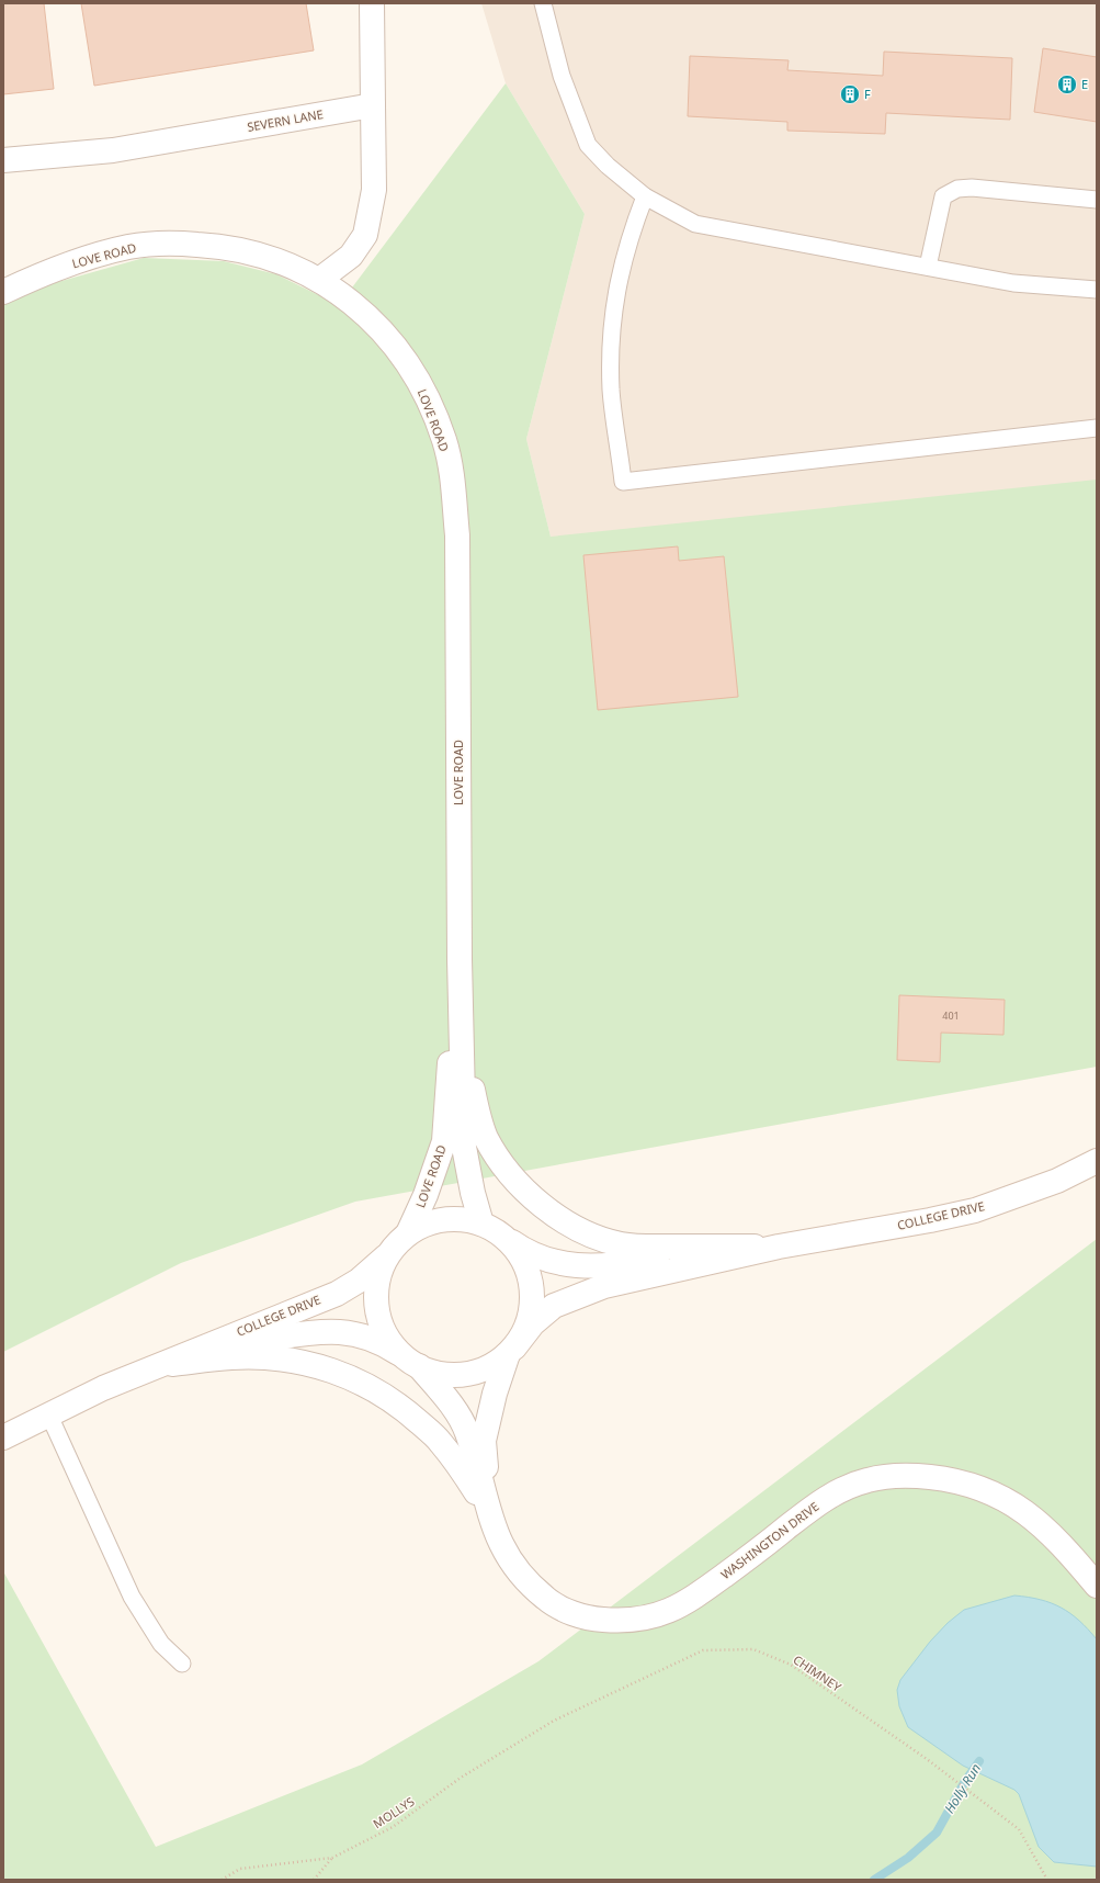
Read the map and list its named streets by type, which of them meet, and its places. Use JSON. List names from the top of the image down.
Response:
{
  "streets": {
    "street": [
      "SEVERN LANE",
      "LOVE ROAD",
      "COLLEGE DRIVE",
      "WASHINGTON DRIVE"
    ],
    "path": ["CHIMNEY", "MOLLYS"]
  },
  "crossings": [
    ["LOVE ROAD", "COLLEGE DRIVE"],
    ["LOVE ROAD", "WASHINGTON DRIVE"],
    ["COLLEGE DRIVE", "WASHINGTON DRIVE"],
    ["CHIMNEY", "MOLLYS"]
  ],
  "water": ["Holly Run"],
  "places": {
    "building": ["E", "F"]
  },
  "house_numbers": ["401"]
}
